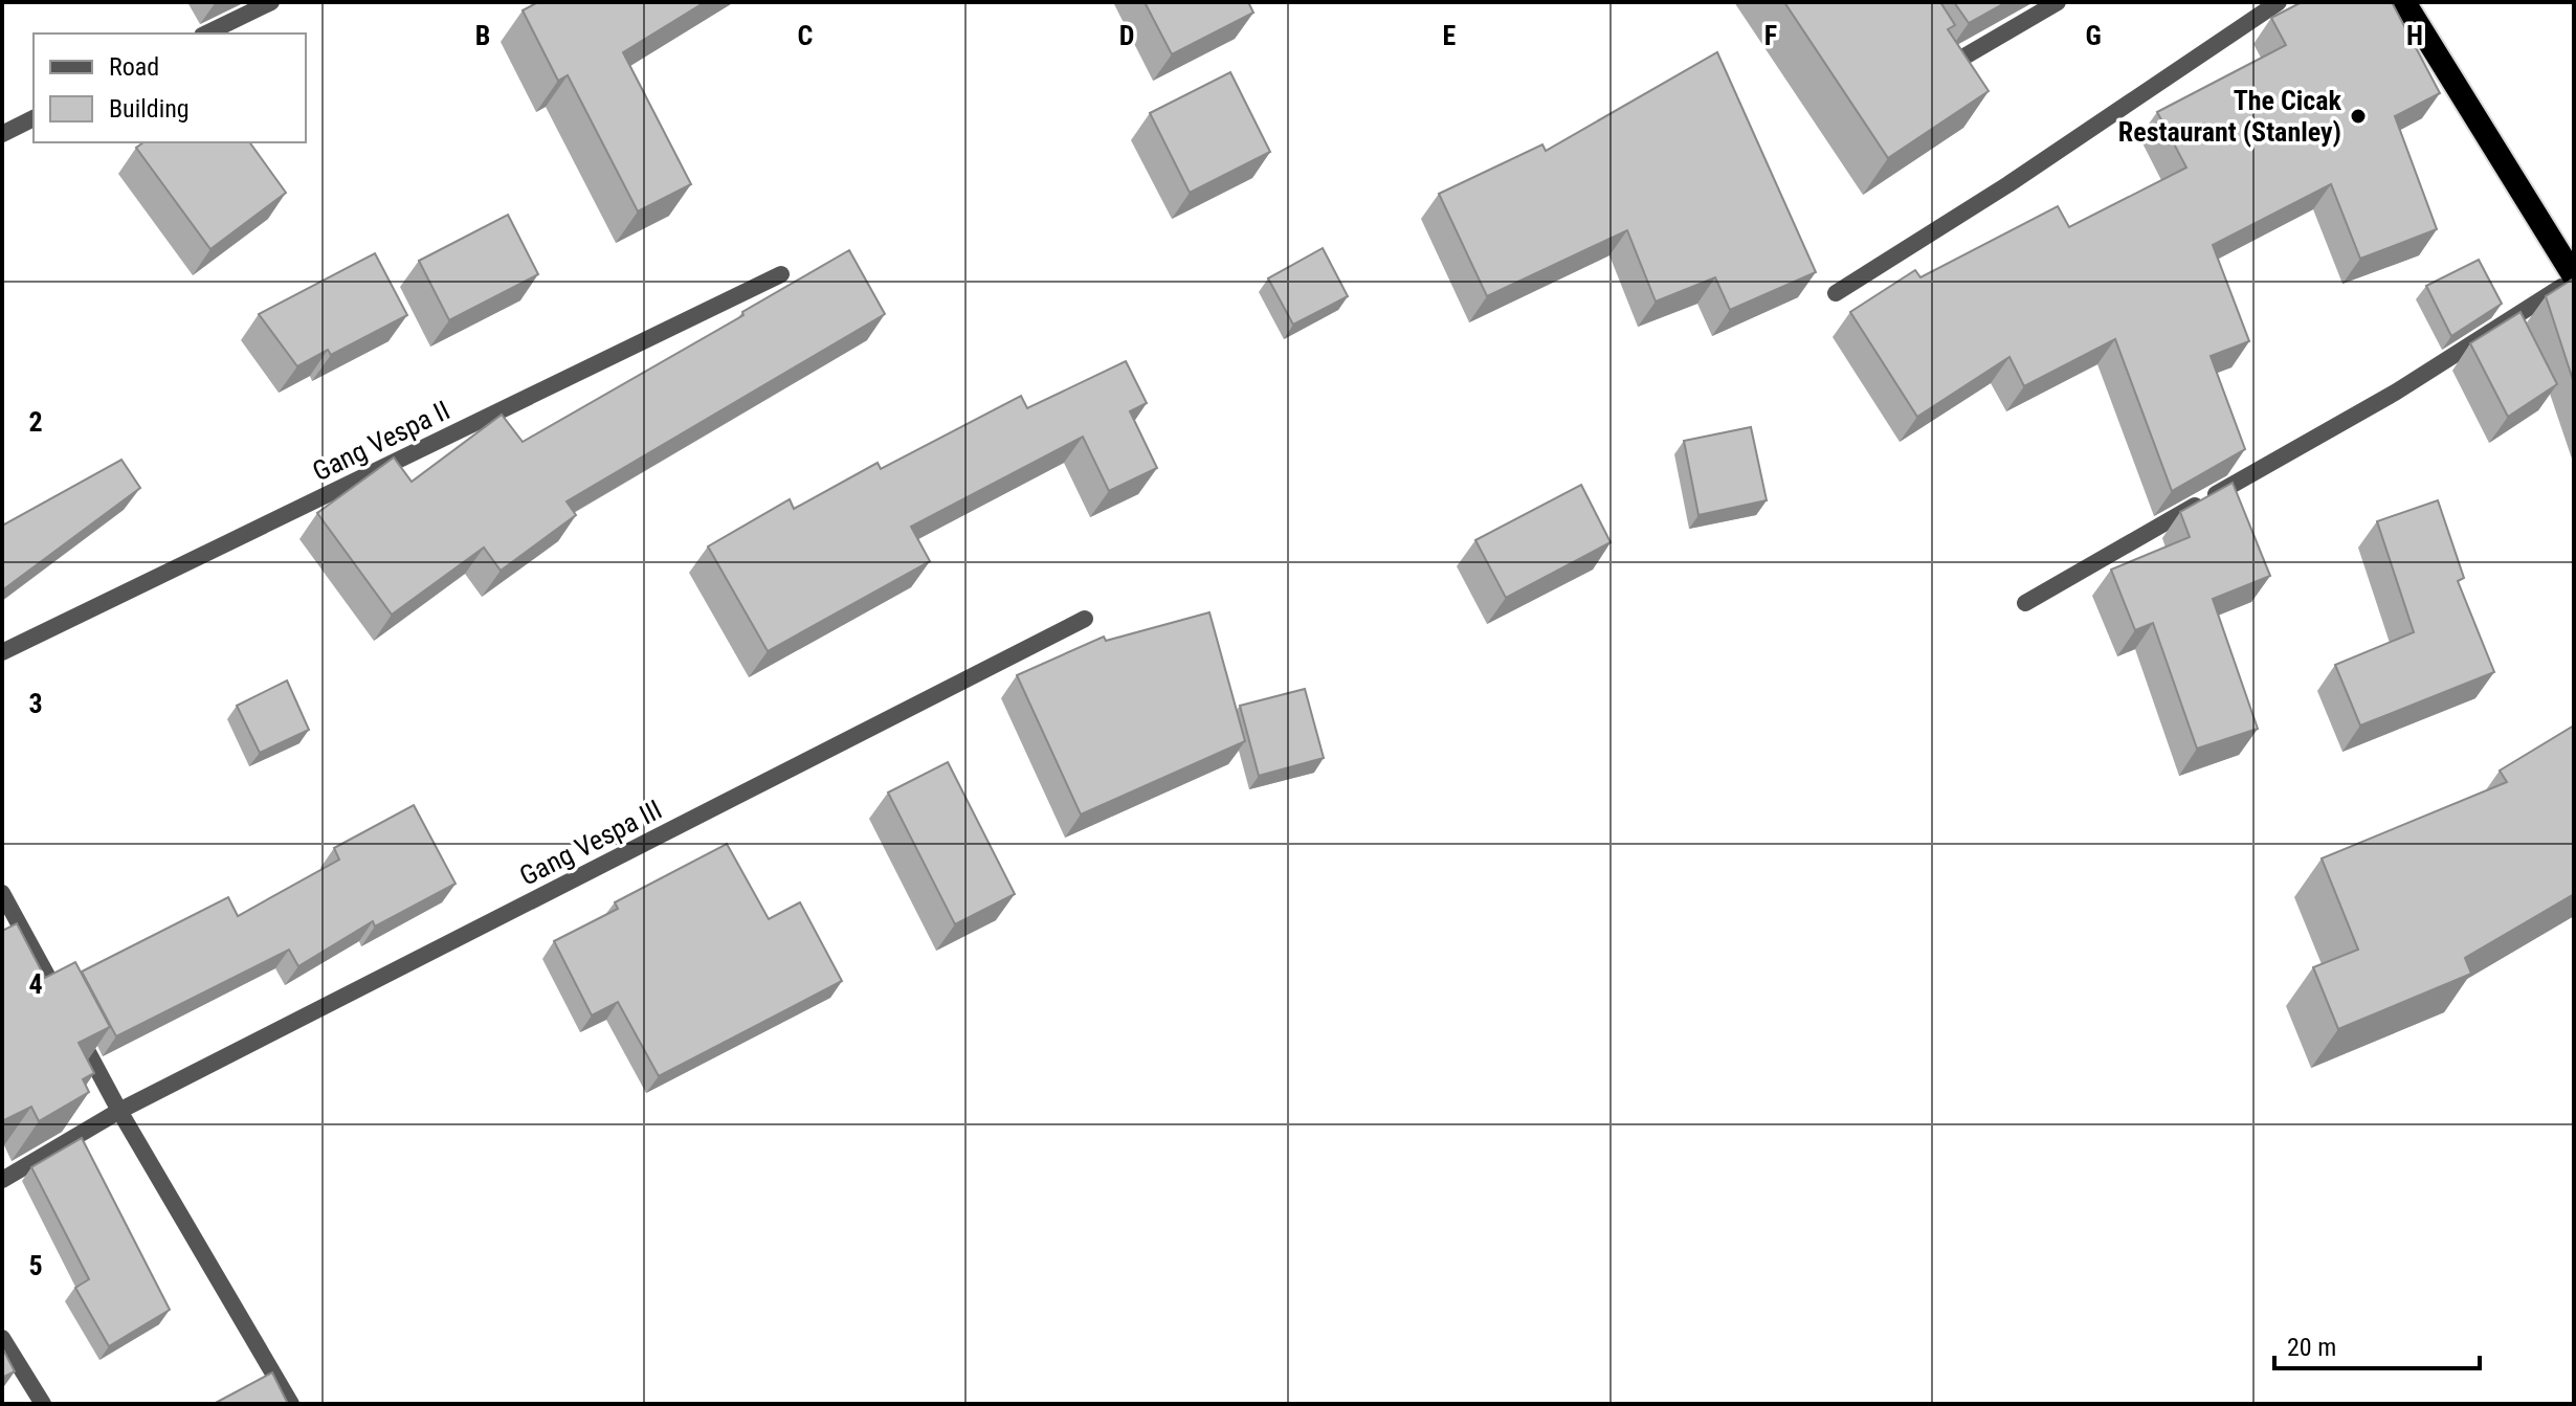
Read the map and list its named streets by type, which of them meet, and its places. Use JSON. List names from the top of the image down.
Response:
{
  "streets": {
    "street": ["Gang Vespa II", "Gang Vespa III"]
  },
  "places": ["The Cicak Restaurant (Stanley)"],
  "legend": ["Road", "Building"],
  "scale_bar": "20 m",
  "grid": {
    "columns": [
      "B",
      "C",
      "D",
      "E",
      "F",
      "G",
      "H"
    ],
    "rows": [
      "2",
      "3",
      "4",
      "5"
    ]
  }
}
